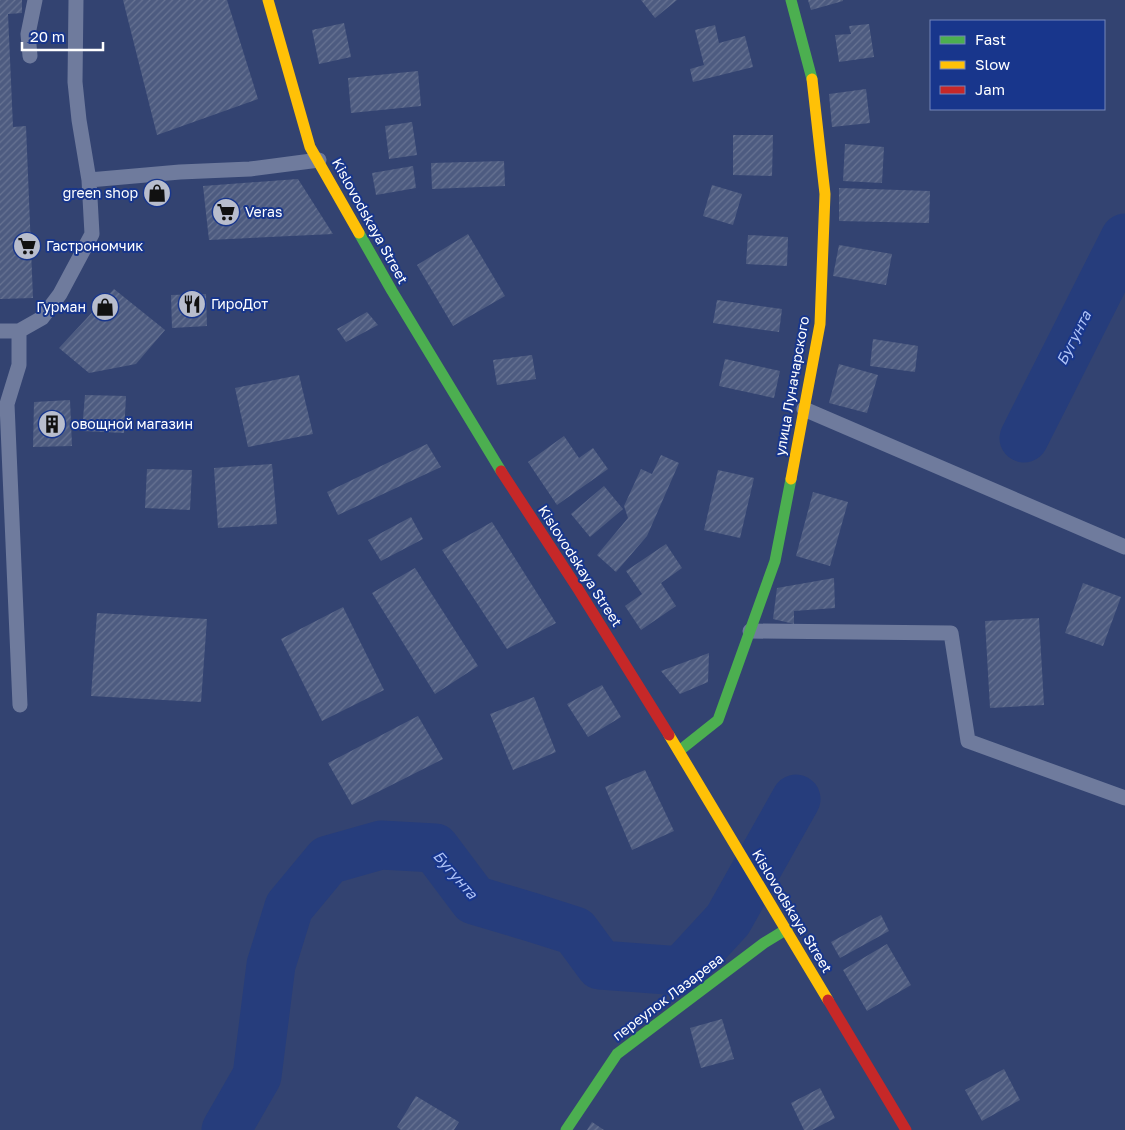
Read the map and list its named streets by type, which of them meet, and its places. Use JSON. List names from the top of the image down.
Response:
{
  "streets": {
    "street": ["Kislovodskaya Street", "улица Луначарского", "переулок Лазарева"]
  },
  "crossings": [
    ["Kislovodskaya Street", "улица Луначарского"],
    ["Kislovodskaya Street", "переулок Лазарева"]
  ],
  "water": ["Бугунта"],
  "places": {
    "shop": ["green shop", "Гурман"],
    "supermarket": ["Veras", "Гастрономчик"],
    "restaurant": ["ГироДот"],
    "building": ["овощной магазин"]
  },
  "legend": ["Fast", "Slow", "Jam"],
  "scale_bar": "20 m"
}
